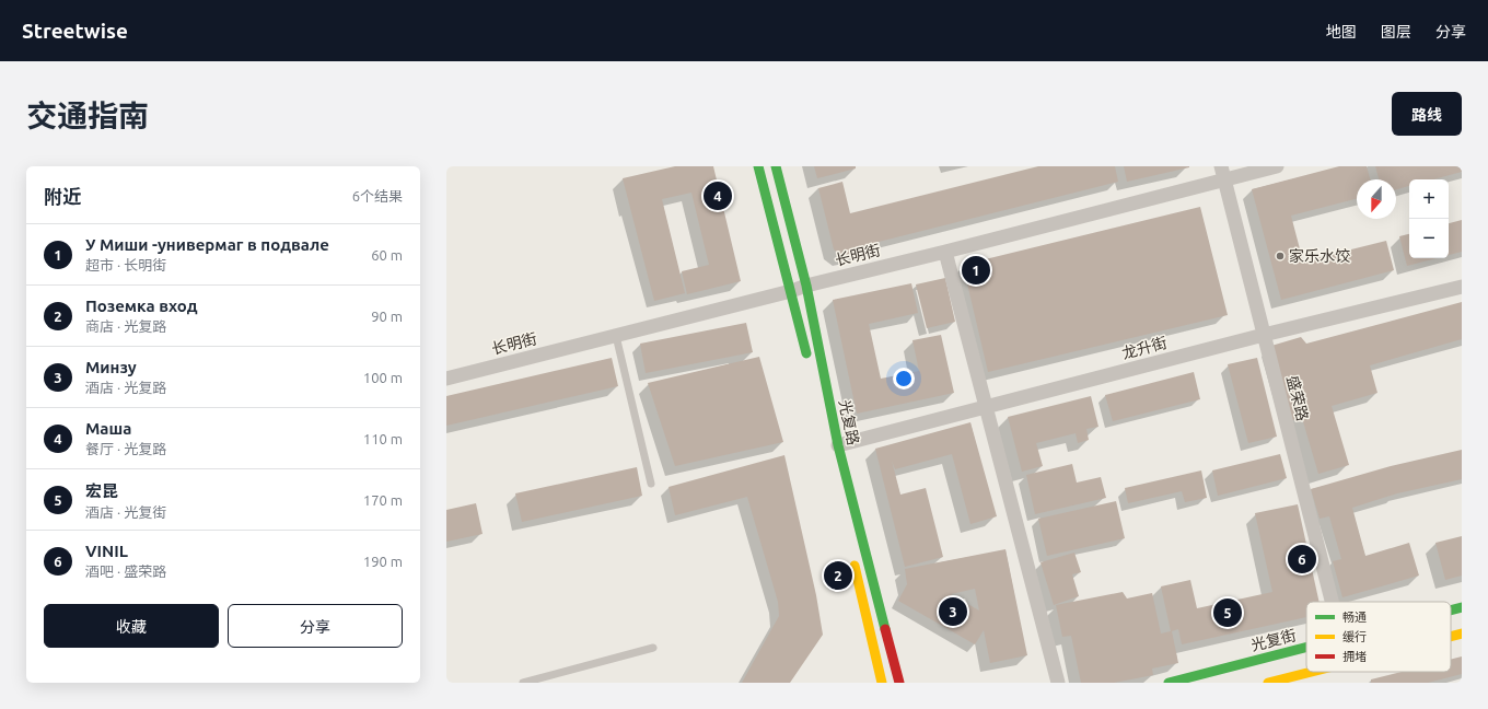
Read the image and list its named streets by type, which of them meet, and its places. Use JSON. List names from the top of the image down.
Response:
{
  "streets": {
    "street": [
      "长明街",
      "龙升街",
      "盛荣路",
      "光复路",
      "光复街"
    ]
  },
  "crossings": [
    ["长明街", "盛荣路"],
    ["长明街", "光复路"],
    ["龙升街", "盛荣路"],
    ["龙升街", "光复路"]
  ],
  "places": ["家乐水饺"],
  "legend": ["畅通", "缓行", "拥堵"],
  "north": "bottom",
  "page": {
    "header": "Streetwise",
    "nav": ["地图", "图层", "分享"],
    "title": "交通指南",
    "buttons": [
      "路线",
      ["收藏", "分享"]
    ],
    "heading": ["附近", "6个结果"],
    "map_buttons": ["+", "−"],
    "pins": [
      "4",
      "1",
      "6",
      "2",
      "3",
      "5"
    ],
    "list": [
      {
        "mark": "1",
        "name": "У Миши -универмаг в подвале",
        "note": "超市 · 长明街",
        "value": "60 m"
      },
      {
        "mark": "2",
        "name": "Поземка вход",
        "note": "商店 · 光复路",
        "value": "90 m"
      },
      {
        "mark": "3",
        "name": "Минзу",
        "note": "酒店 · 光复路",
        "value": "100 m"
      },
      {
        "mark": "4",
        "name": "Маша",
        "note": "餐厅 · 光复路",
        "value": "110 m"
      },
      {
        "mark": "5",
        "name": "宏昆",
        "note": "酒店 · 光复街",
        "value": "170 m"
      },
      {
        "mark": "6",
        "name": "VINIL",
        "note": "酒吧 · 盛荣路",
        "value": "190 m"
      }
    ]
  }
}
